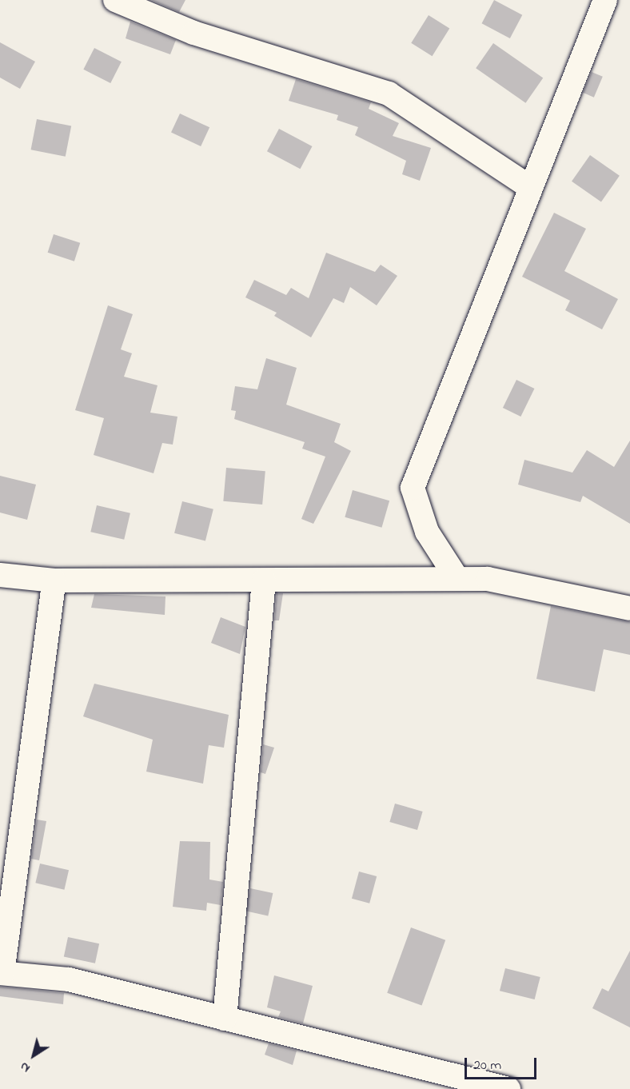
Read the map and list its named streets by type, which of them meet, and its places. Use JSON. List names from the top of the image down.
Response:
{
  "scale_bar": "20 m",
  "north": "bottom left"
}
